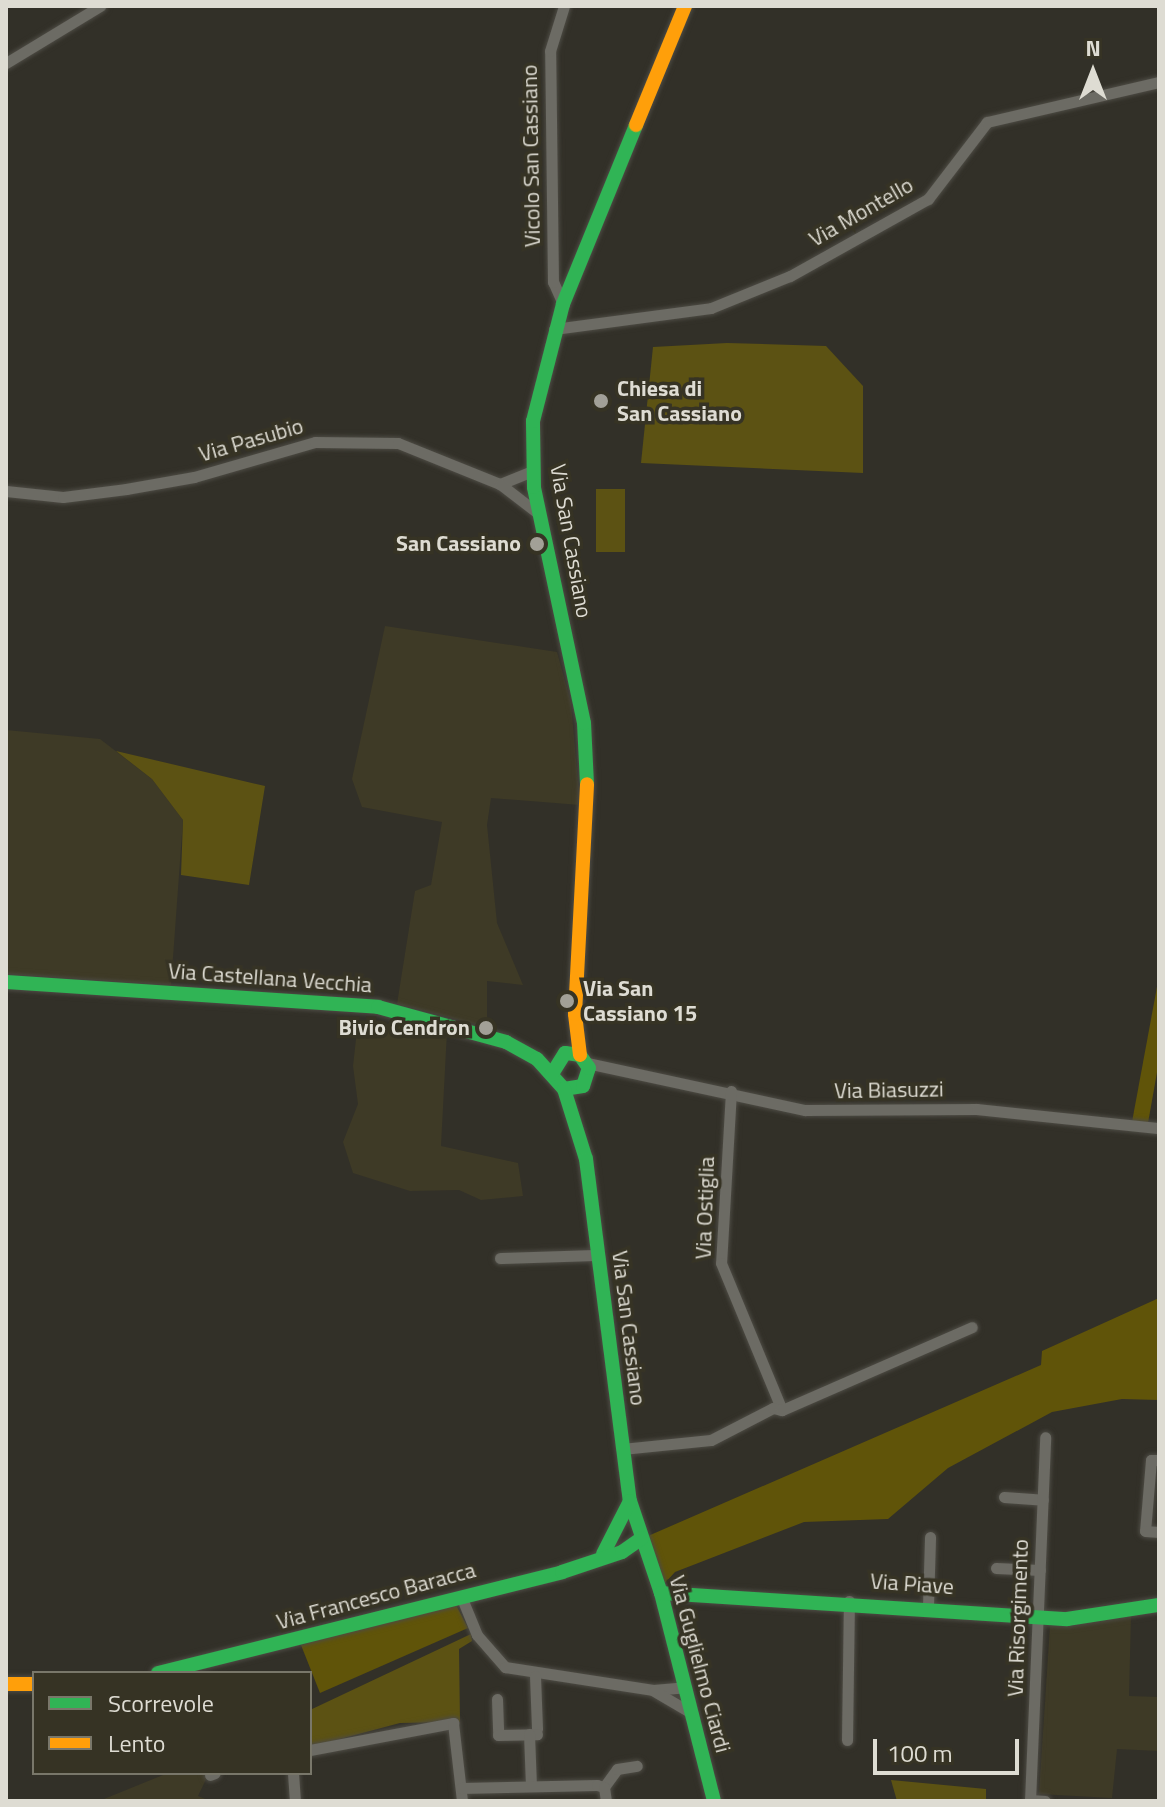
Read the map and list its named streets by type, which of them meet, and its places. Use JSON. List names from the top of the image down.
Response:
{
  "streets": {
    "main road": [
      "Via San Cassiano",
      "Via Castellana Vecchia",
      "Via Piave",
      "Via Francesco Baracca",
      "Via Guglielmo Ciardi"
    ],
    "street": [
      "Vicolo San Cassiano",
      "Via Montello",
      "Via Pasubio",
      "Via Biasuzzi",
      "Via Ostiglia",
      "Via Risorgimento"
    ]
  },
  "crossings": [
    ["Vicolo San Cassiano", "Via San Cassiano"],
    ["Via Montello", "Via San Cassiano"],
    ["Via Pasubio", "Via San Cassiano"],
    ["Via San Cassiano", "Via Castellana Vecchia"],
    ["Via San Cassiano", "Via Biasuzzi"],
    ["Via San Cassiano", "Via Francesco Baracca"],
    ["Via San Cassiano", "Via Guglielmo Ciardi"],
    ["Via Castellana Vecchia", "Via Biasuzzi"],
    ["Via Biasuzzi", "Via Ostiglia"],
    ["Via Piave", "Via Risorgimento"],
    ["Via Piave", "Via Guglielmo Ciardi"],
    ["Via Francesco Baracca", "Via Guglielmo Ciardi"]
  ],
  "places": [
    "Chiesa di San Cassiano",
    "San Cassiano",
    "Via San Cassiano 15",
    "Bivio Cendron"
  ],
  "legend": ["Scorrevole", "Lento"],
  "scale_bar": "100 m",
  "north": "top"
}
